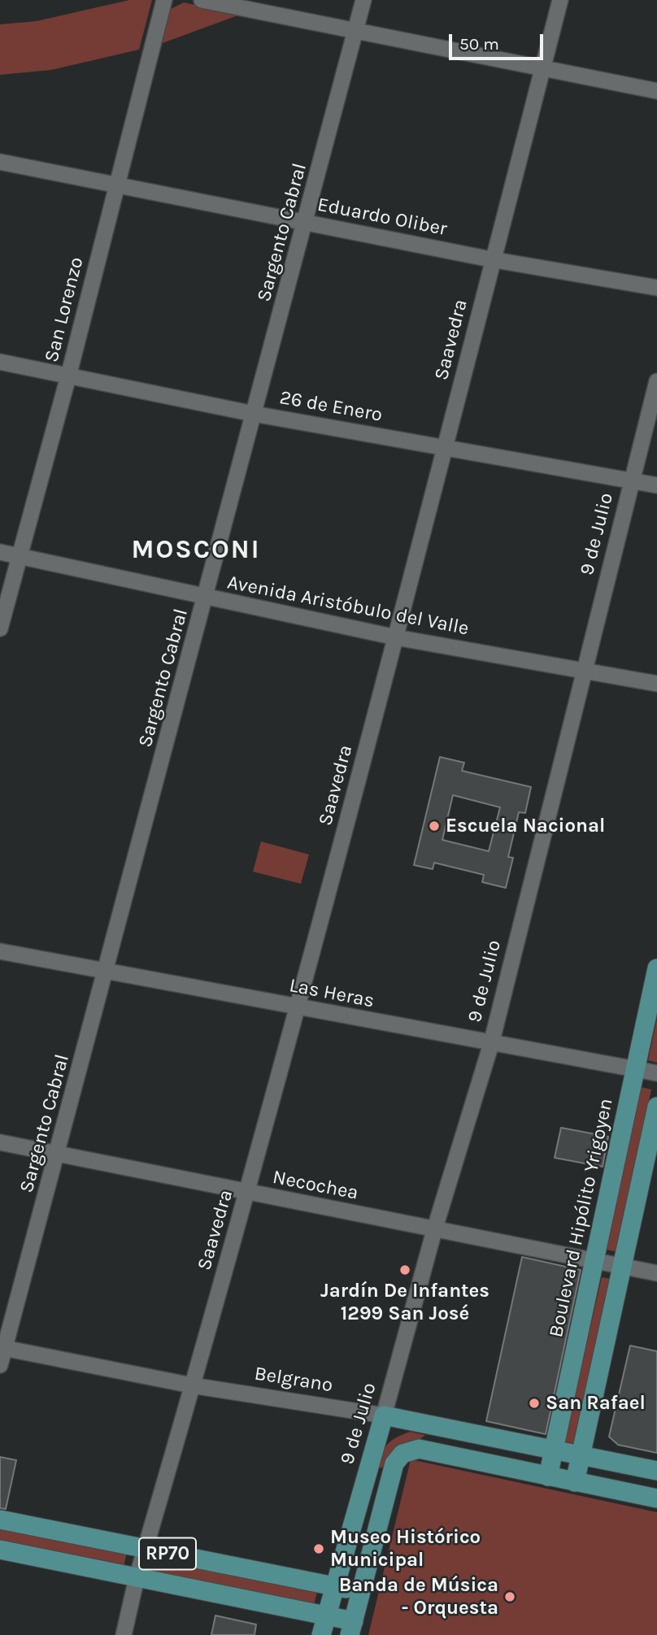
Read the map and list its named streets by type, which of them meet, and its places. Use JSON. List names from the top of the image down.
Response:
{
  "streets": {
    "main road": [
      "9 de Julio",
      "Boulevard Hipólito Yrigoyen",
      "Belgrano",
      "RP70"
    ],
    "street": [
      "Eduardo Oliber",
      "Sargento Cabral",
      "San Lorenzo",
      "Saavedra",
      "26 de Enero",
      "Avenida Aristóbulo del Valle",
      "Las Heras",
      "Necochea"
    ]
  },
  "crossings": [
    ["Eduardo Oliber", "Sargento Cabral"],
    ["Eduardo Oliber", "San Lorenzo"],
    ["Eduardo Oliber", "Saavedra"],
    ["Sargento Cabral", "26 de Enero"],
    ["Sargento Cabral", "Avenida Aristóbulo del Valle"],
    ["Sargento Cabral", "Las Heras"],
    ["Sargento Cabral", "Necochea"],
    ["Sargento Cabral", "Belgrano"],
    ["San Lorenzo", "26 de Enero"],
    ["San Lorenzo", "Avenida Aristóbulo del Valle"],
    ["Saavedra", "26 de Enero"],
    ["Saavedra", "Avenida Aristóbulo del Valle"],
    ["Saavedra", "Las Heras"],
    ["Saavedra", "Necochea"],
    ["Saavedra", "Belgrano"],
    ["Saavedra", "RP70"],
    ["26 de Enero", "9 de Julio"],
    ["9 de Julio", "Avenida Aristóbulo del Valle"],
    ["9 de Julio", "Las Heras"],
    ["9 de Julio", "Necochea"],
    ["9 de Julio", "Belgrano"],
    ["9 de Julio", "RP70"],
    ["Las Heras", "Boulevard Hipólito Yrigoyen"],
    ["Necochea", "Boulevard Hipólito Yrigoyen"],
    ["Boulevard Hipólito Yrigoyen", "Belgrano"]
  ],
  "districts": ["MOSCONI"],
  "places": [
    "Escuela Nacional",
    "Jardín De Infantes 1299 San José",
    "San Rafael",
    "Museo Histórico Municipal",
    "Banda de Música - Orquesta"
  ],
  "scale_bar": "50 m"
}
